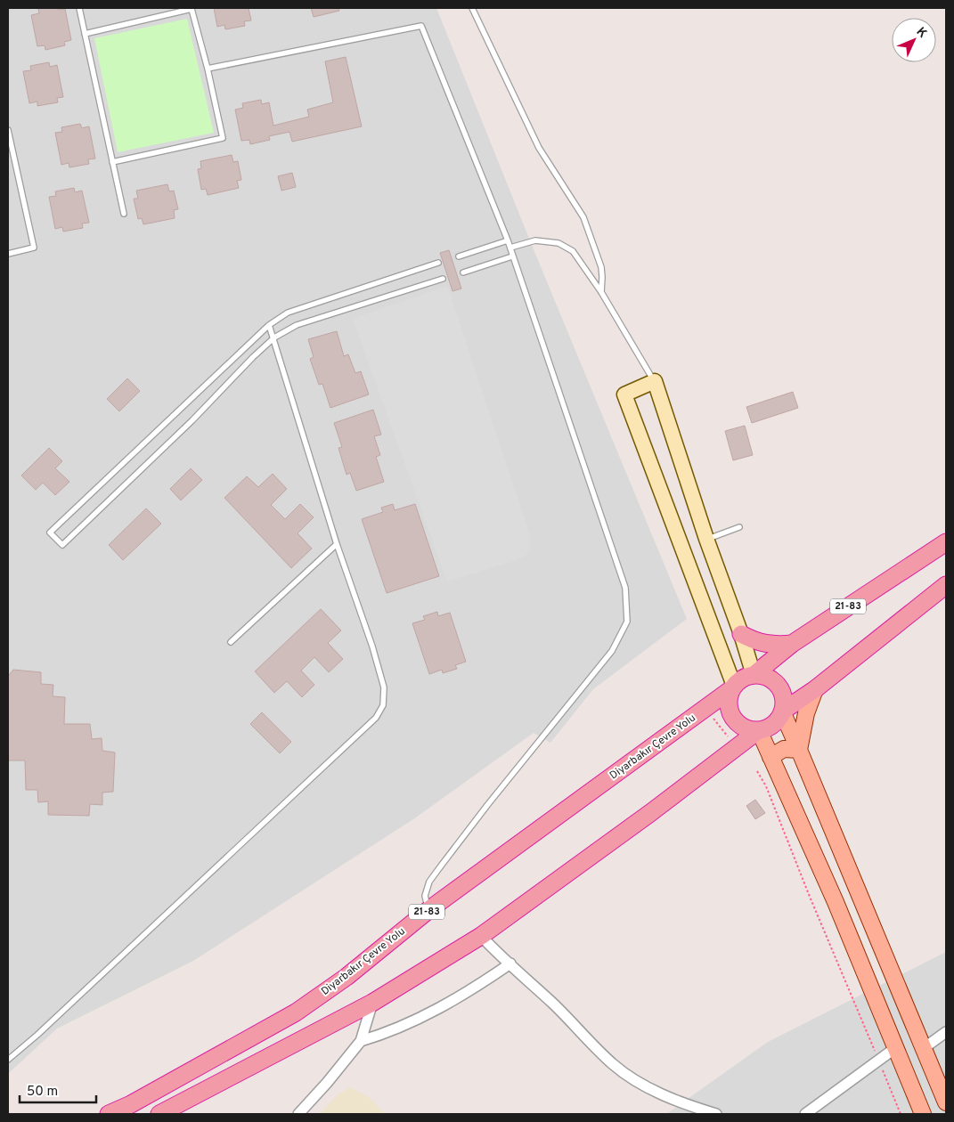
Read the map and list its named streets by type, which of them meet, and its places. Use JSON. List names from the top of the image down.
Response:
{
  "streets": {
    "highway": ["21-83", "Diyarbakır Çevre Yolu"]
  },
  "crossings": [
    ["21-83", "Diyarbakır Çevre Yolu"]
  ],
  "scale_bar": "50 m",
  "north": "top right"
}
